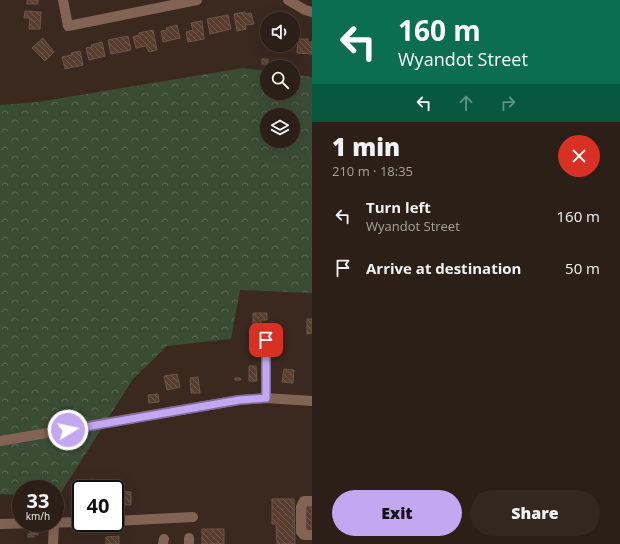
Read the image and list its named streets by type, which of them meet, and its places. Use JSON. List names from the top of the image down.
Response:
{
  "page": {
    "turn": ["160 m", "Wyandot Street"],
    "heading": ["1 min", "210 m · 18:35"],
    "list": [
      {
        "name": "Turn left",
        "note": "Wyandot Street",
        "value": "160 m"
      },
      {
        "name": "Arrive at destination",
        "value": "50 m"
      }
    ],
    "speed": "33 km/h",
    "limit": "40",
    "buttons": ["Exit", "Share"]
  }
}
